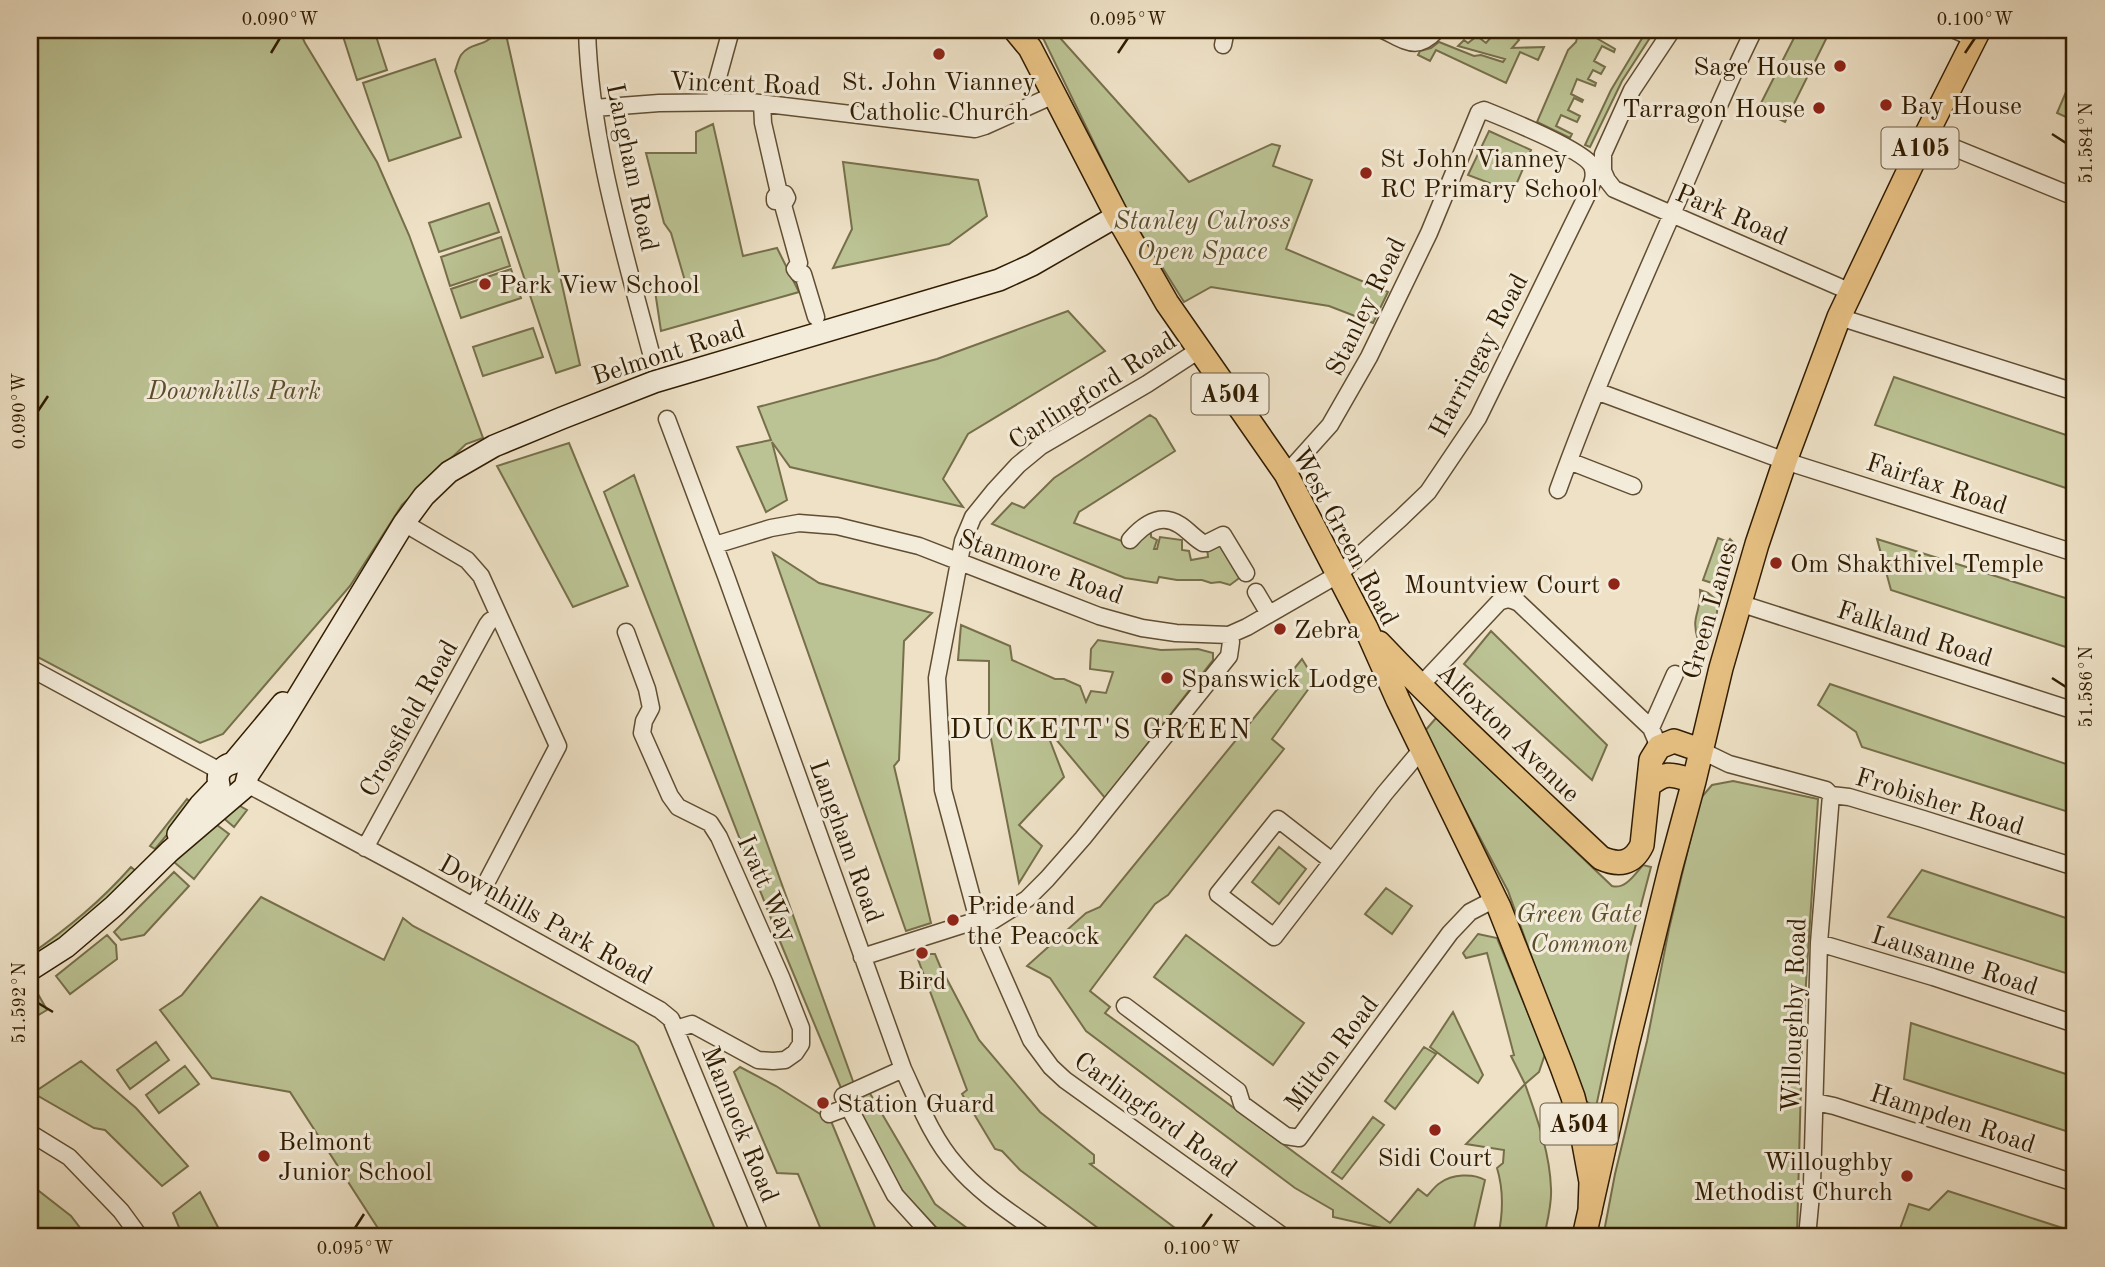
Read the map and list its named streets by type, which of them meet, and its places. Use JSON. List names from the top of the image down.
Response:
{
  "streets": {
    "main road": [
      "A105",
      "Belmont Road",
      "A504",
      "West Green Road",
      "Green Lanes",
      "Alfoxton Avenue"
    ],
    "street": [
      "Vincent Road",
      "Langham Road",
      "Park Road",
      "Stanley Road",
      "Harringay Road",
      "Carlingford Road",
      "Fairfax Road",
      "Stanmore Road",
      "Falkland Road",
      "Crossfield Road",
      "Frobisher Road",
      "Ivatt Way",
      "Downhills Park Road",
      "Lausanne Road",
      "Willoughby Road",
      "Milton Road",
      "Hampden Road",
      "Mannock Road"
    ]
  },
  "crossings": [
    ["Vincent Road", "Langham Road"],
    ["Vincent Road", "West Green Road"],
    ["Langham Road", "Stanmore Road"],
    ["Park Road", "Stanley Road"],
    ["Park Road", "Harringay Road"],
    ["Park Road", "Green Lanes"],
    ["Stanley Road", "West Green Road"],
    ["Belmont Road", "West Green Road"],
    ["Belmont Road", "Downhills Park Road"],
    ["Harringay Road", "West Green Road"],
    ["Harringay Road", "Stanmore Road"],
    ["Carlingford Road", "West Green Road"],
    ["Carlingford Road", "Stanmore Road"],
    ["A504", "Alfoxton Avenue"],
    ["Fairfax Road", "Green Lanes"],
    ["West Green Road", "Stanmore Road"],
    ["West Green Road", "Green Lanes"],
    ["West Green Road", "Alfoxton Avenue"],
    ["West Green Road", "Milton Road"],
    ["Green Lanes", "Falkland Road"],
    ["Green Lanes", "Frobisher Road"],
    ["Crossfield Road", "Downhills Park Road"],
    ["Frobisher Road", "Willoughby Road"],
    ["Ivatt Way", "Downhills Park Road"],
    ["Ivatt Way", "Mannock Road"],
    ["Downhills Park Road", "Mannock Road"],
    ["Lausanne Road", "Willoughby Road"],
    ["Willoughby Road", "Hampden Road"]
  ],
  "districts": ["DUCKETT'S GREEN"],
  "parks": ["Stanley Culross Open Space", "Downhills Park", "Green Gate Common"],
  "places": [
    "St. John Vianney Catholic Church",
    "Sage House",
    "Bay House",
    "Tarragon House",
    "St John Vianney RC Primary School",
    "Park View School",
    "Om Shakthivel Temple",
    "Mountview Court",
    "Zebra",
    "Spanswick Lodge",
    "Pride and the Peacock",
    "Bird",
    "Station Guard",
    "Sidi Court",
    "Belmont Junior School",
    "Willoughby Methodist Church"
  ],
  "coordinates": [
    "0.090°W",
    "0.095°W",
    "0.100°W",
    "51.584°N",
    "51.586°N",
    "51.592°N"
  ]
}
